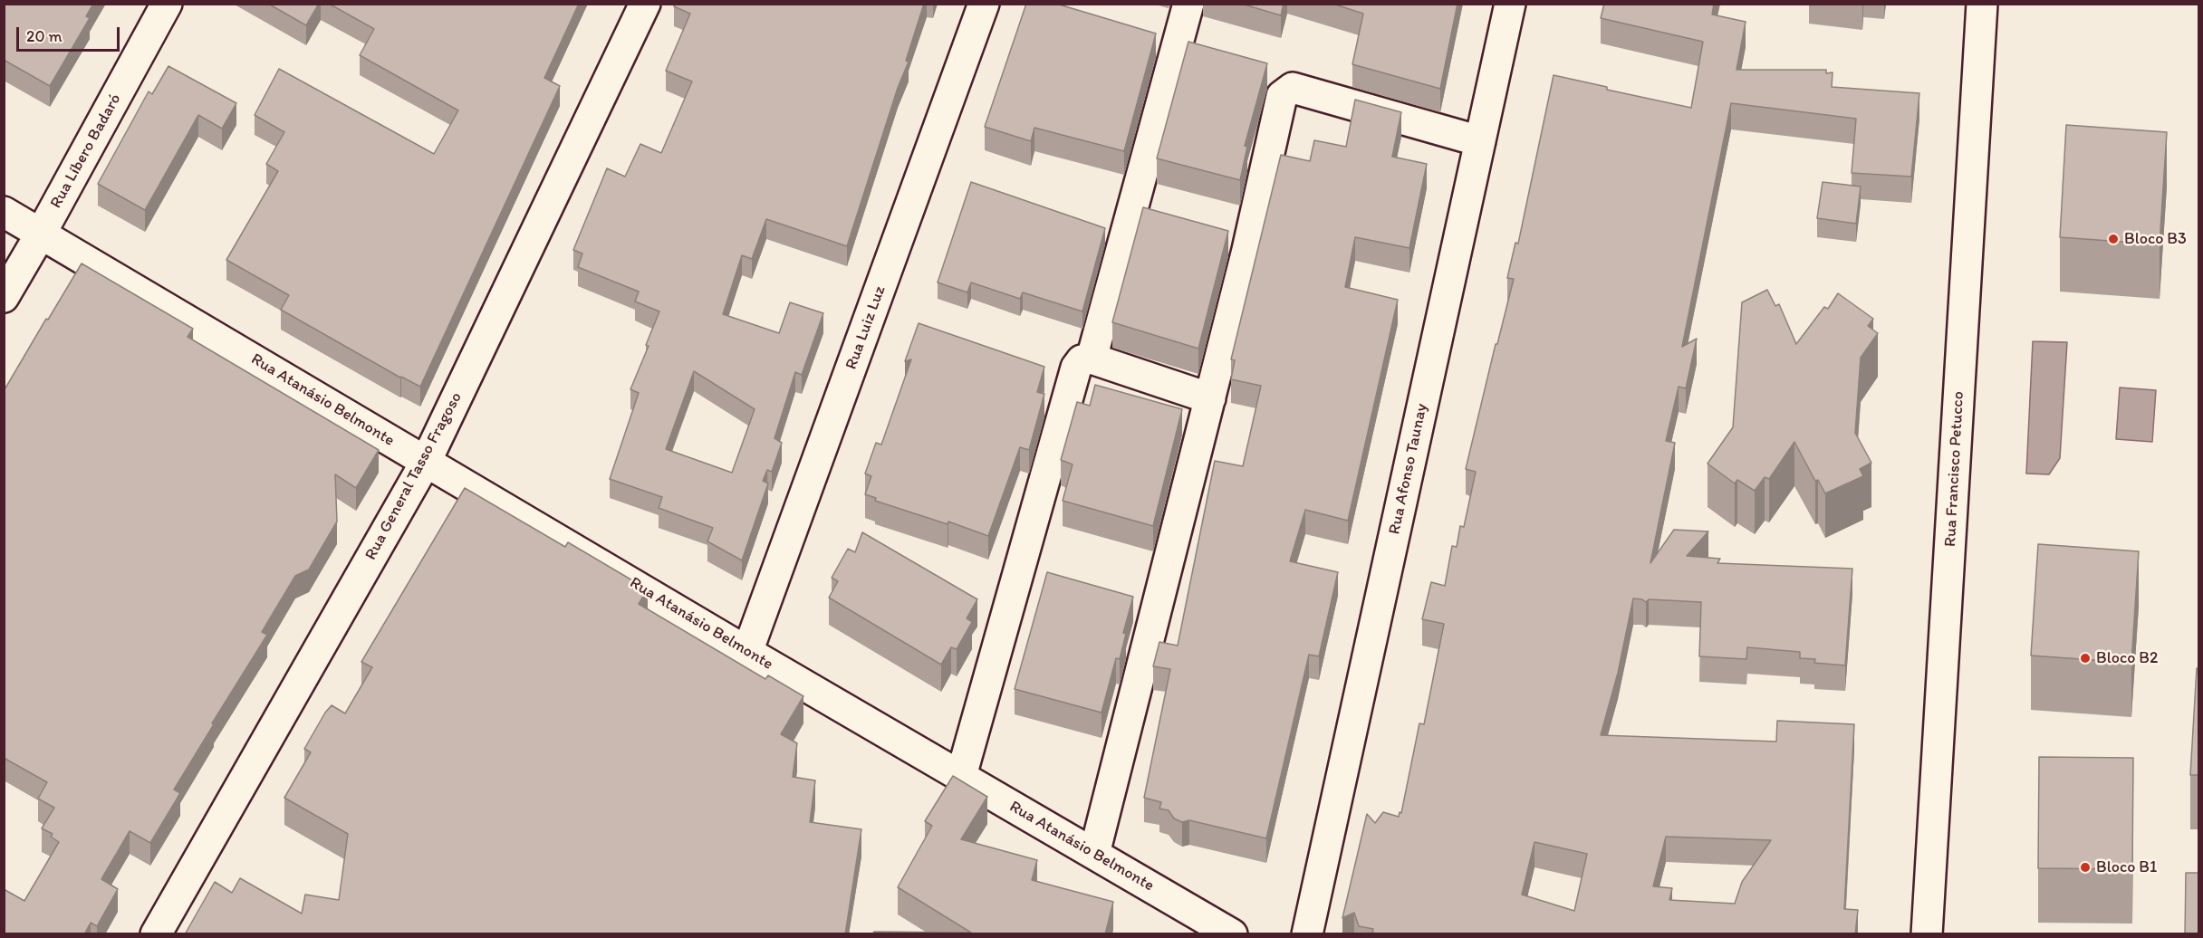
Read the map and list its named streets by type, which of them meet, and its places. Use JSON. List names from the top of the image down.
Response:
{
  "streets": {
    "street": [
      "Rua Líbero Badaró",
      "Rua Luiz Luz",
      "Rua Atanásio Belmonte",
      "Rua Afonso Taunay",
      "Rua Francisco Petucco",
      "Rua General Tasso Fragoso"
    ]
  },
  "crossings": [
    ["Rua Líbero Badaró", "Rua Atanásio Belmonte"],
    ["Rua Luiz Luz", "Rua Atanásio Belmonte"],
    ["Rua Atanásio Belmonte", "Rua General Tasso Fragoso"]
  ],
  "places": ["Bloco B3", "Bloco B2", "Bloco B1"],
  "scale_bar": "20 m"
}
